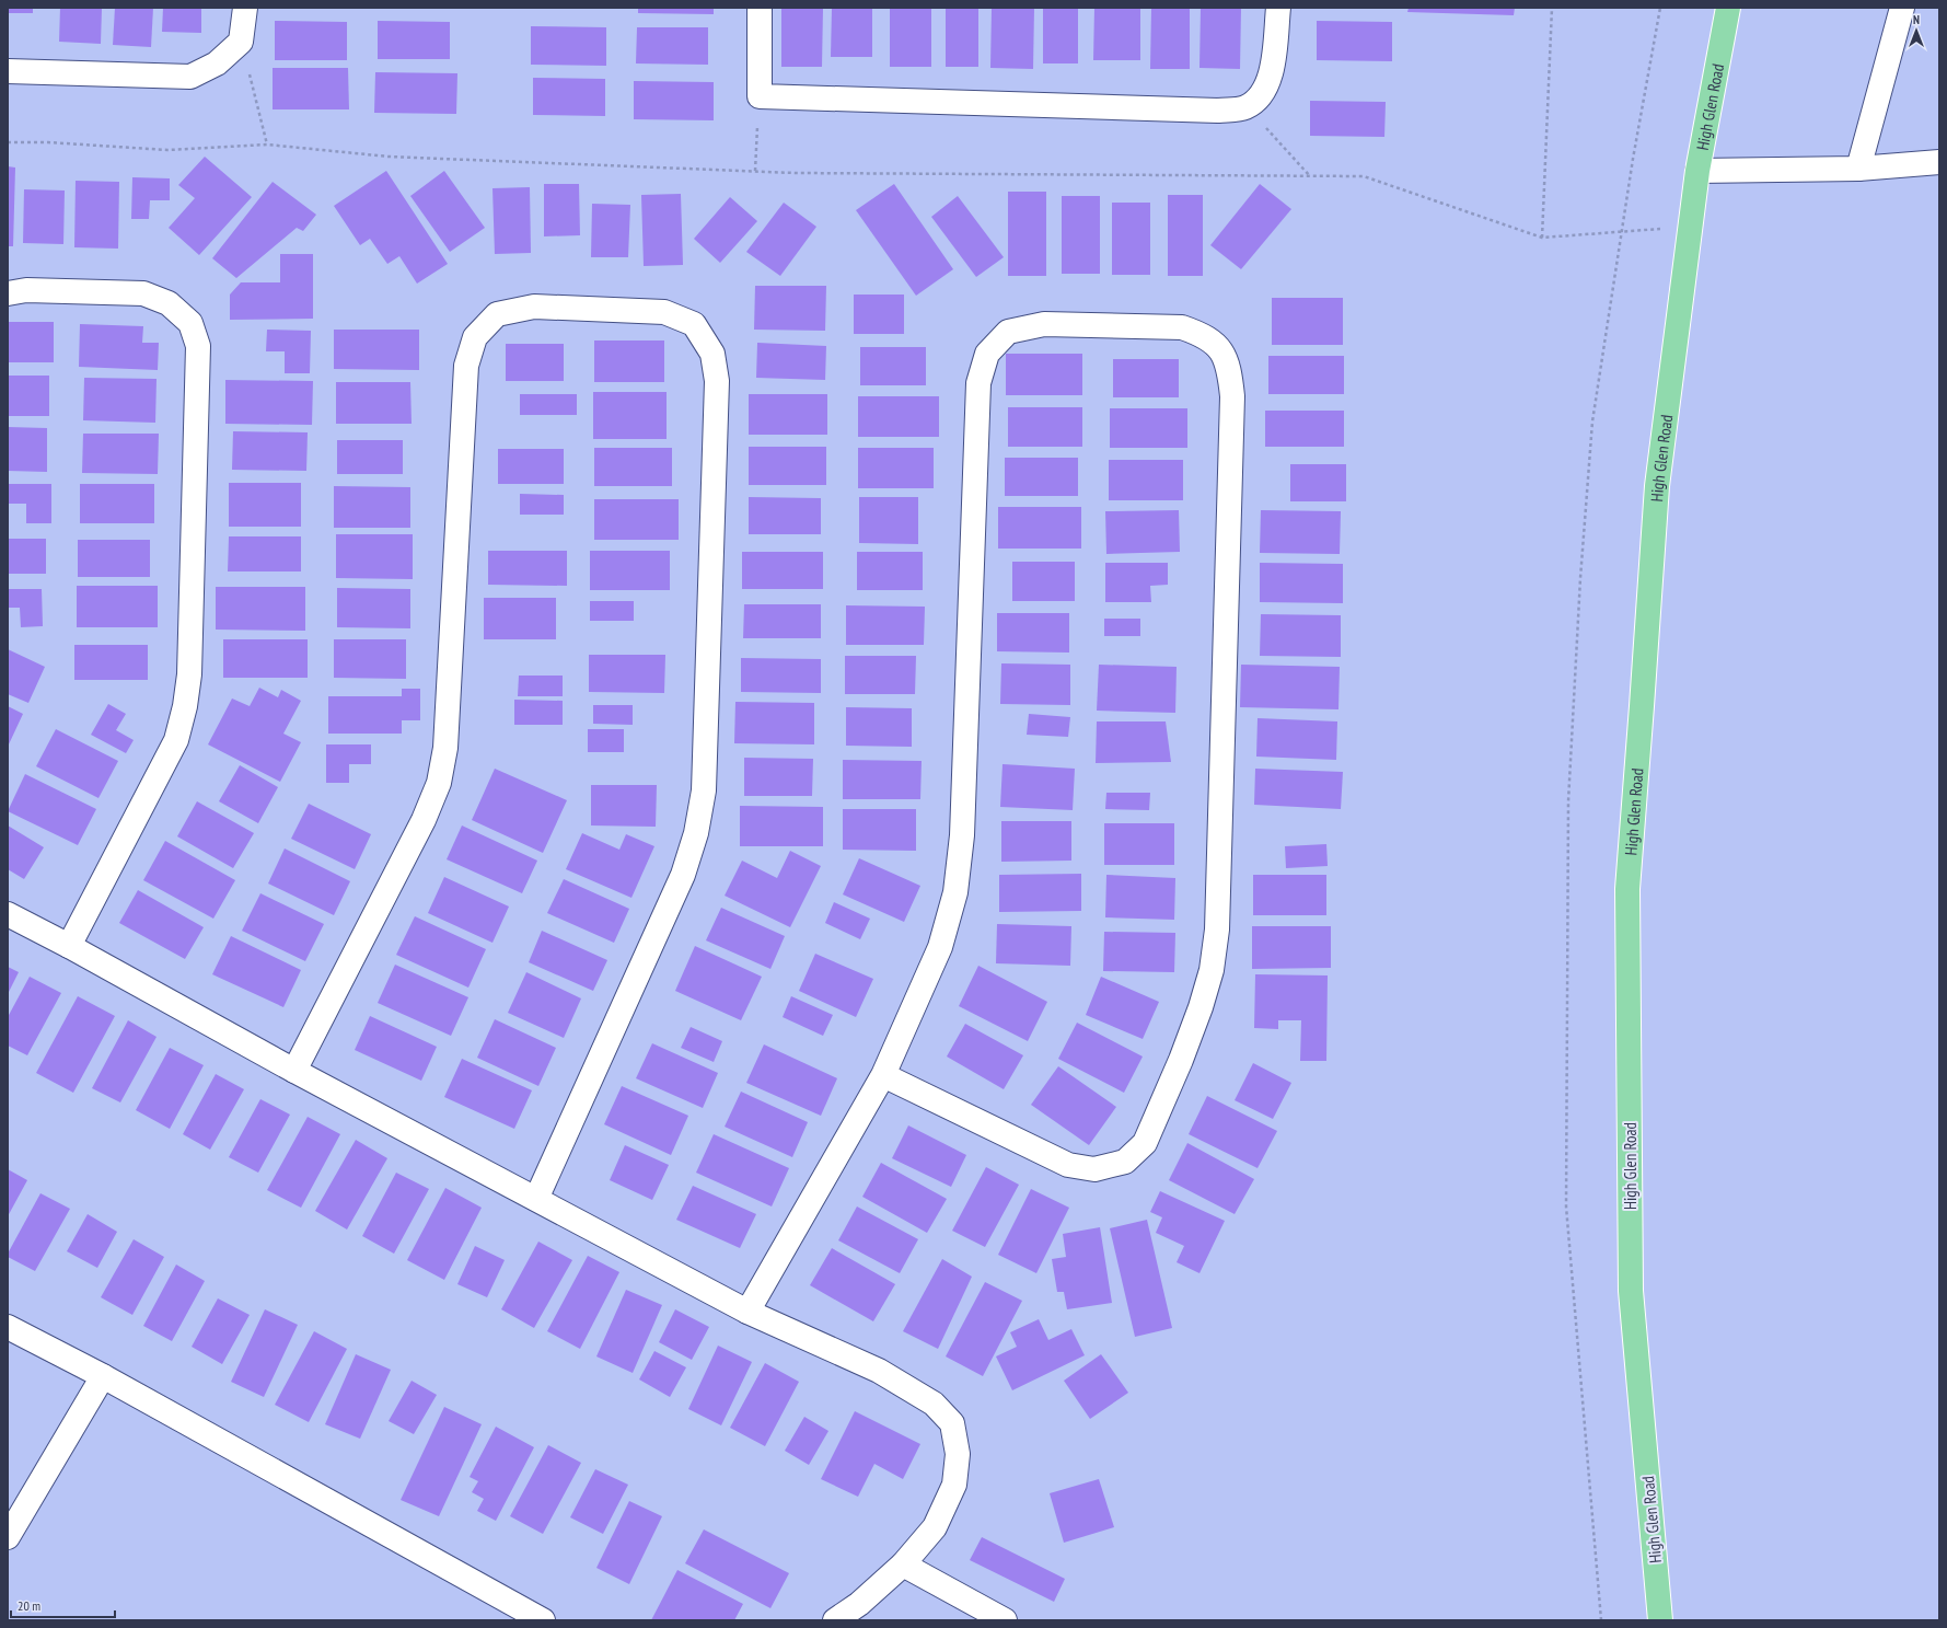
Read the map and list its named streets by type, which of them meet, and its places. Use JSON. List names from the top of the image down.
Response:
{
  "streets": {
    "main road": ["High Glen Road"]
  },
  "scale_bar": "20 m",
  "north": "top"
}
